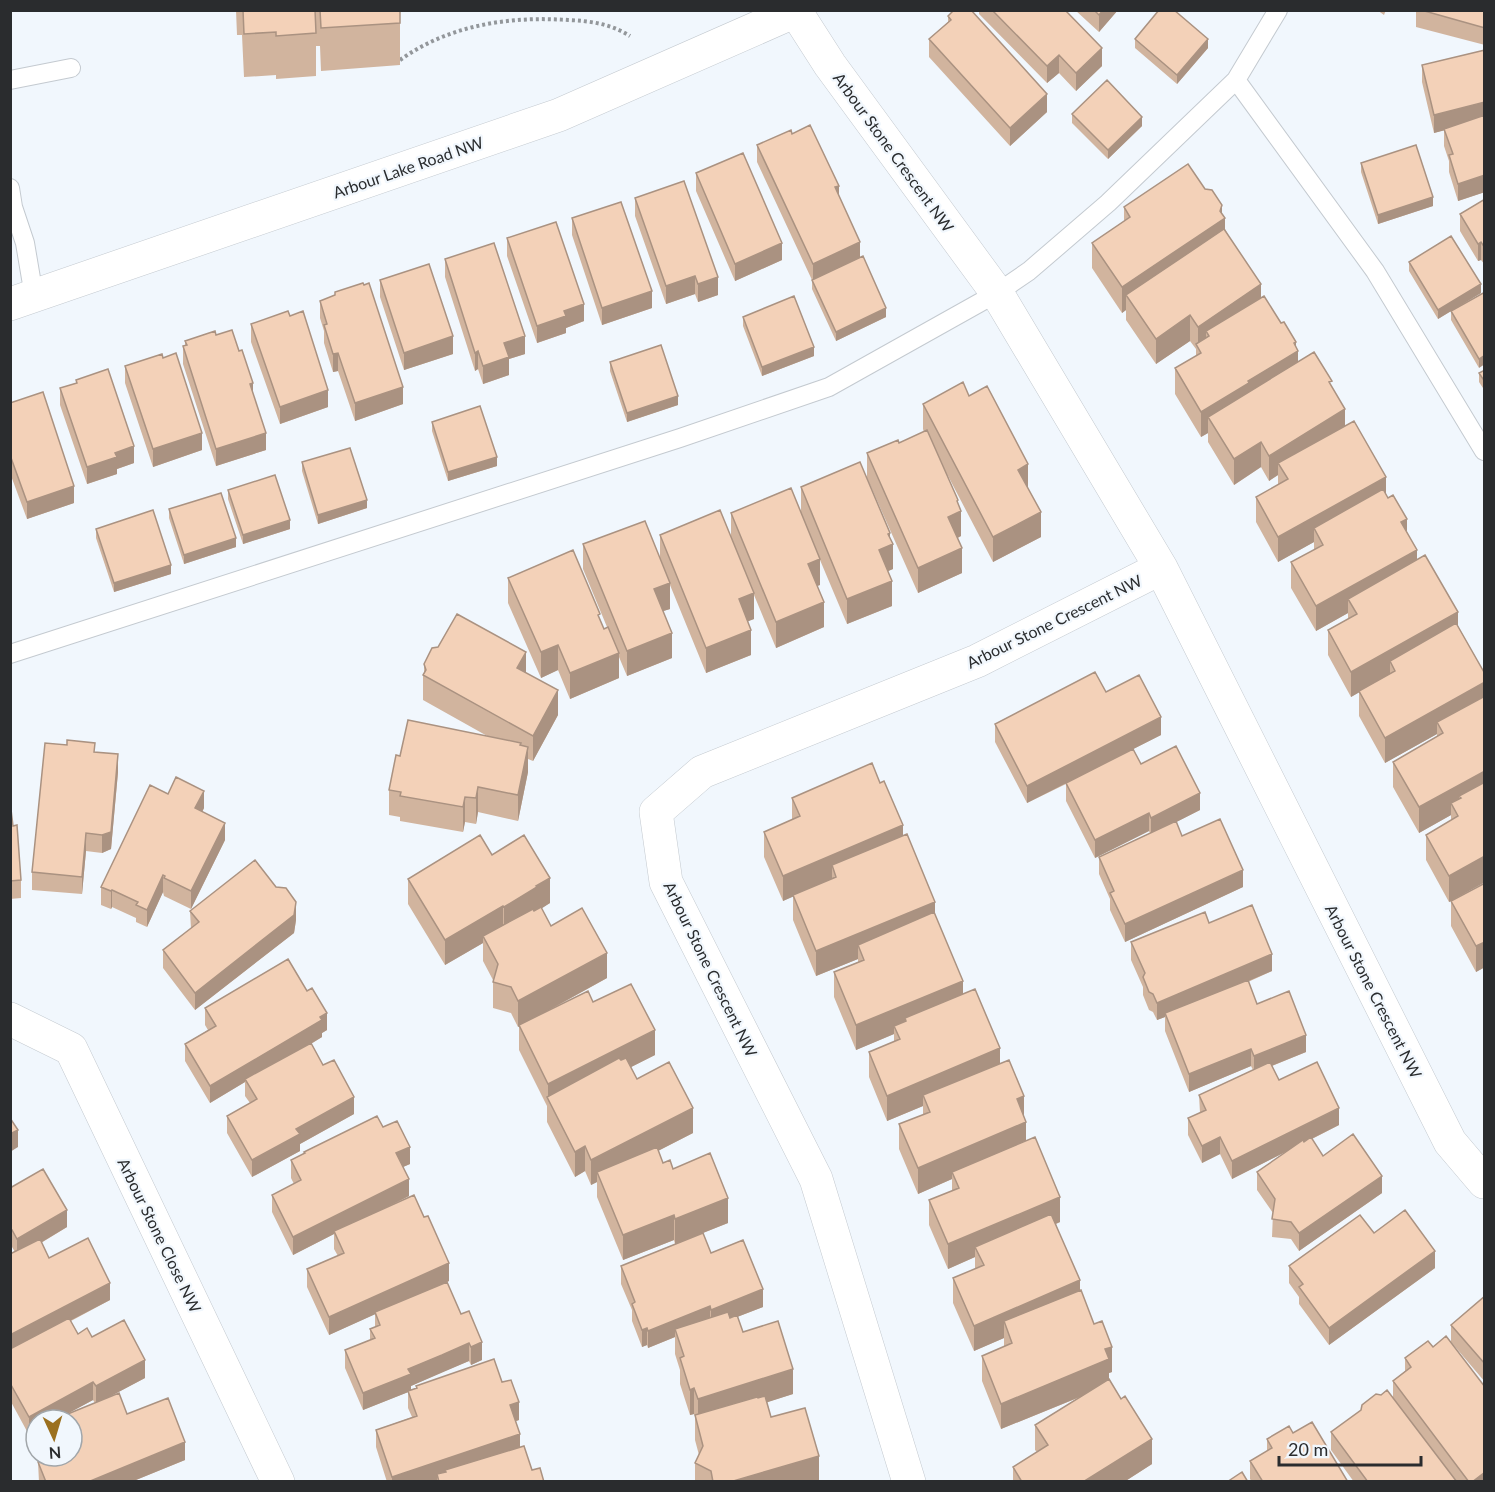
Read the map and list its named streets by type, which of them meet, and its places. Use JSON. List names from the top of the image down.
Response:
{
  "streets": {
    "street": ["Arbour Stone Crescent NW", "Arbour Lake Road NW", "Arbour Stone Close NW"]
  },
  "crossings": [
    ["Arbour Stone Crescent NW", "Arbour Lake Road NW"]
  ],
  "scale_bar": "20 m",
  "north": "bottom"
}
